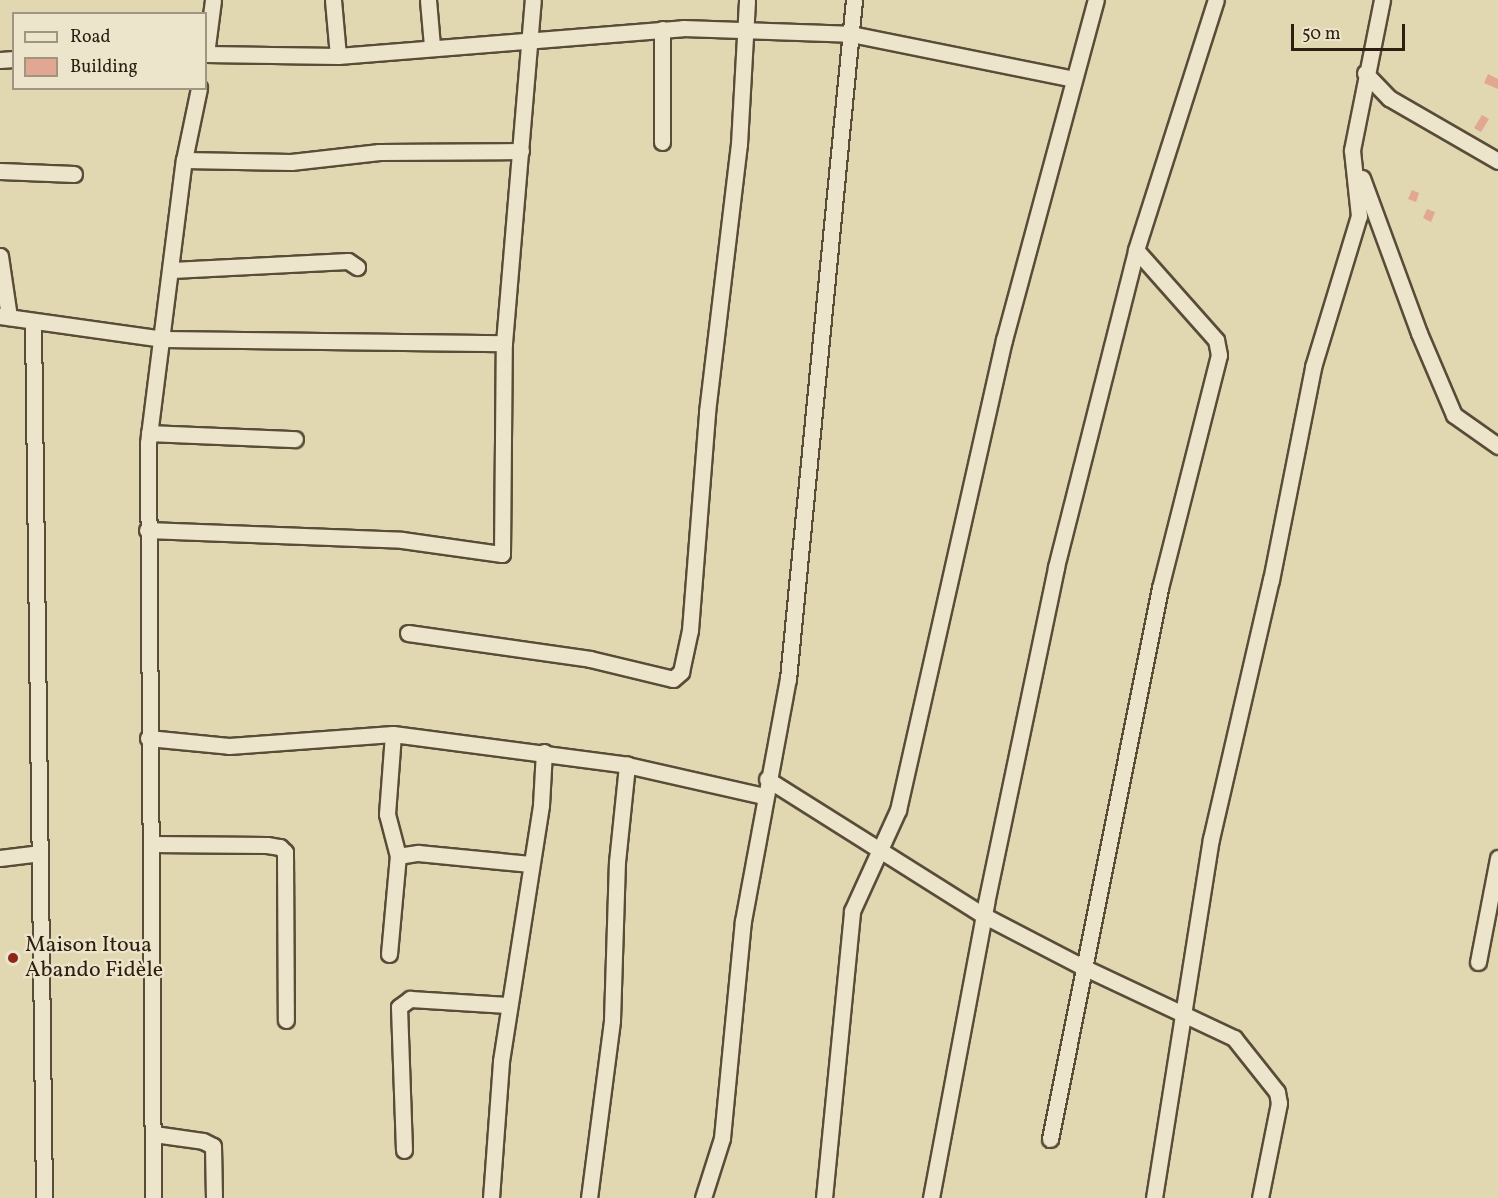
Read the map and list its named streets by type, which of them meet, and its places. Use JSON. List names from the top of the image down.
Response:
{
  "places": ["Maison Itoua Abando Fidèle"],
  "legend": ["Road", "Building"],
  "scale_bar": "50 m"
}
